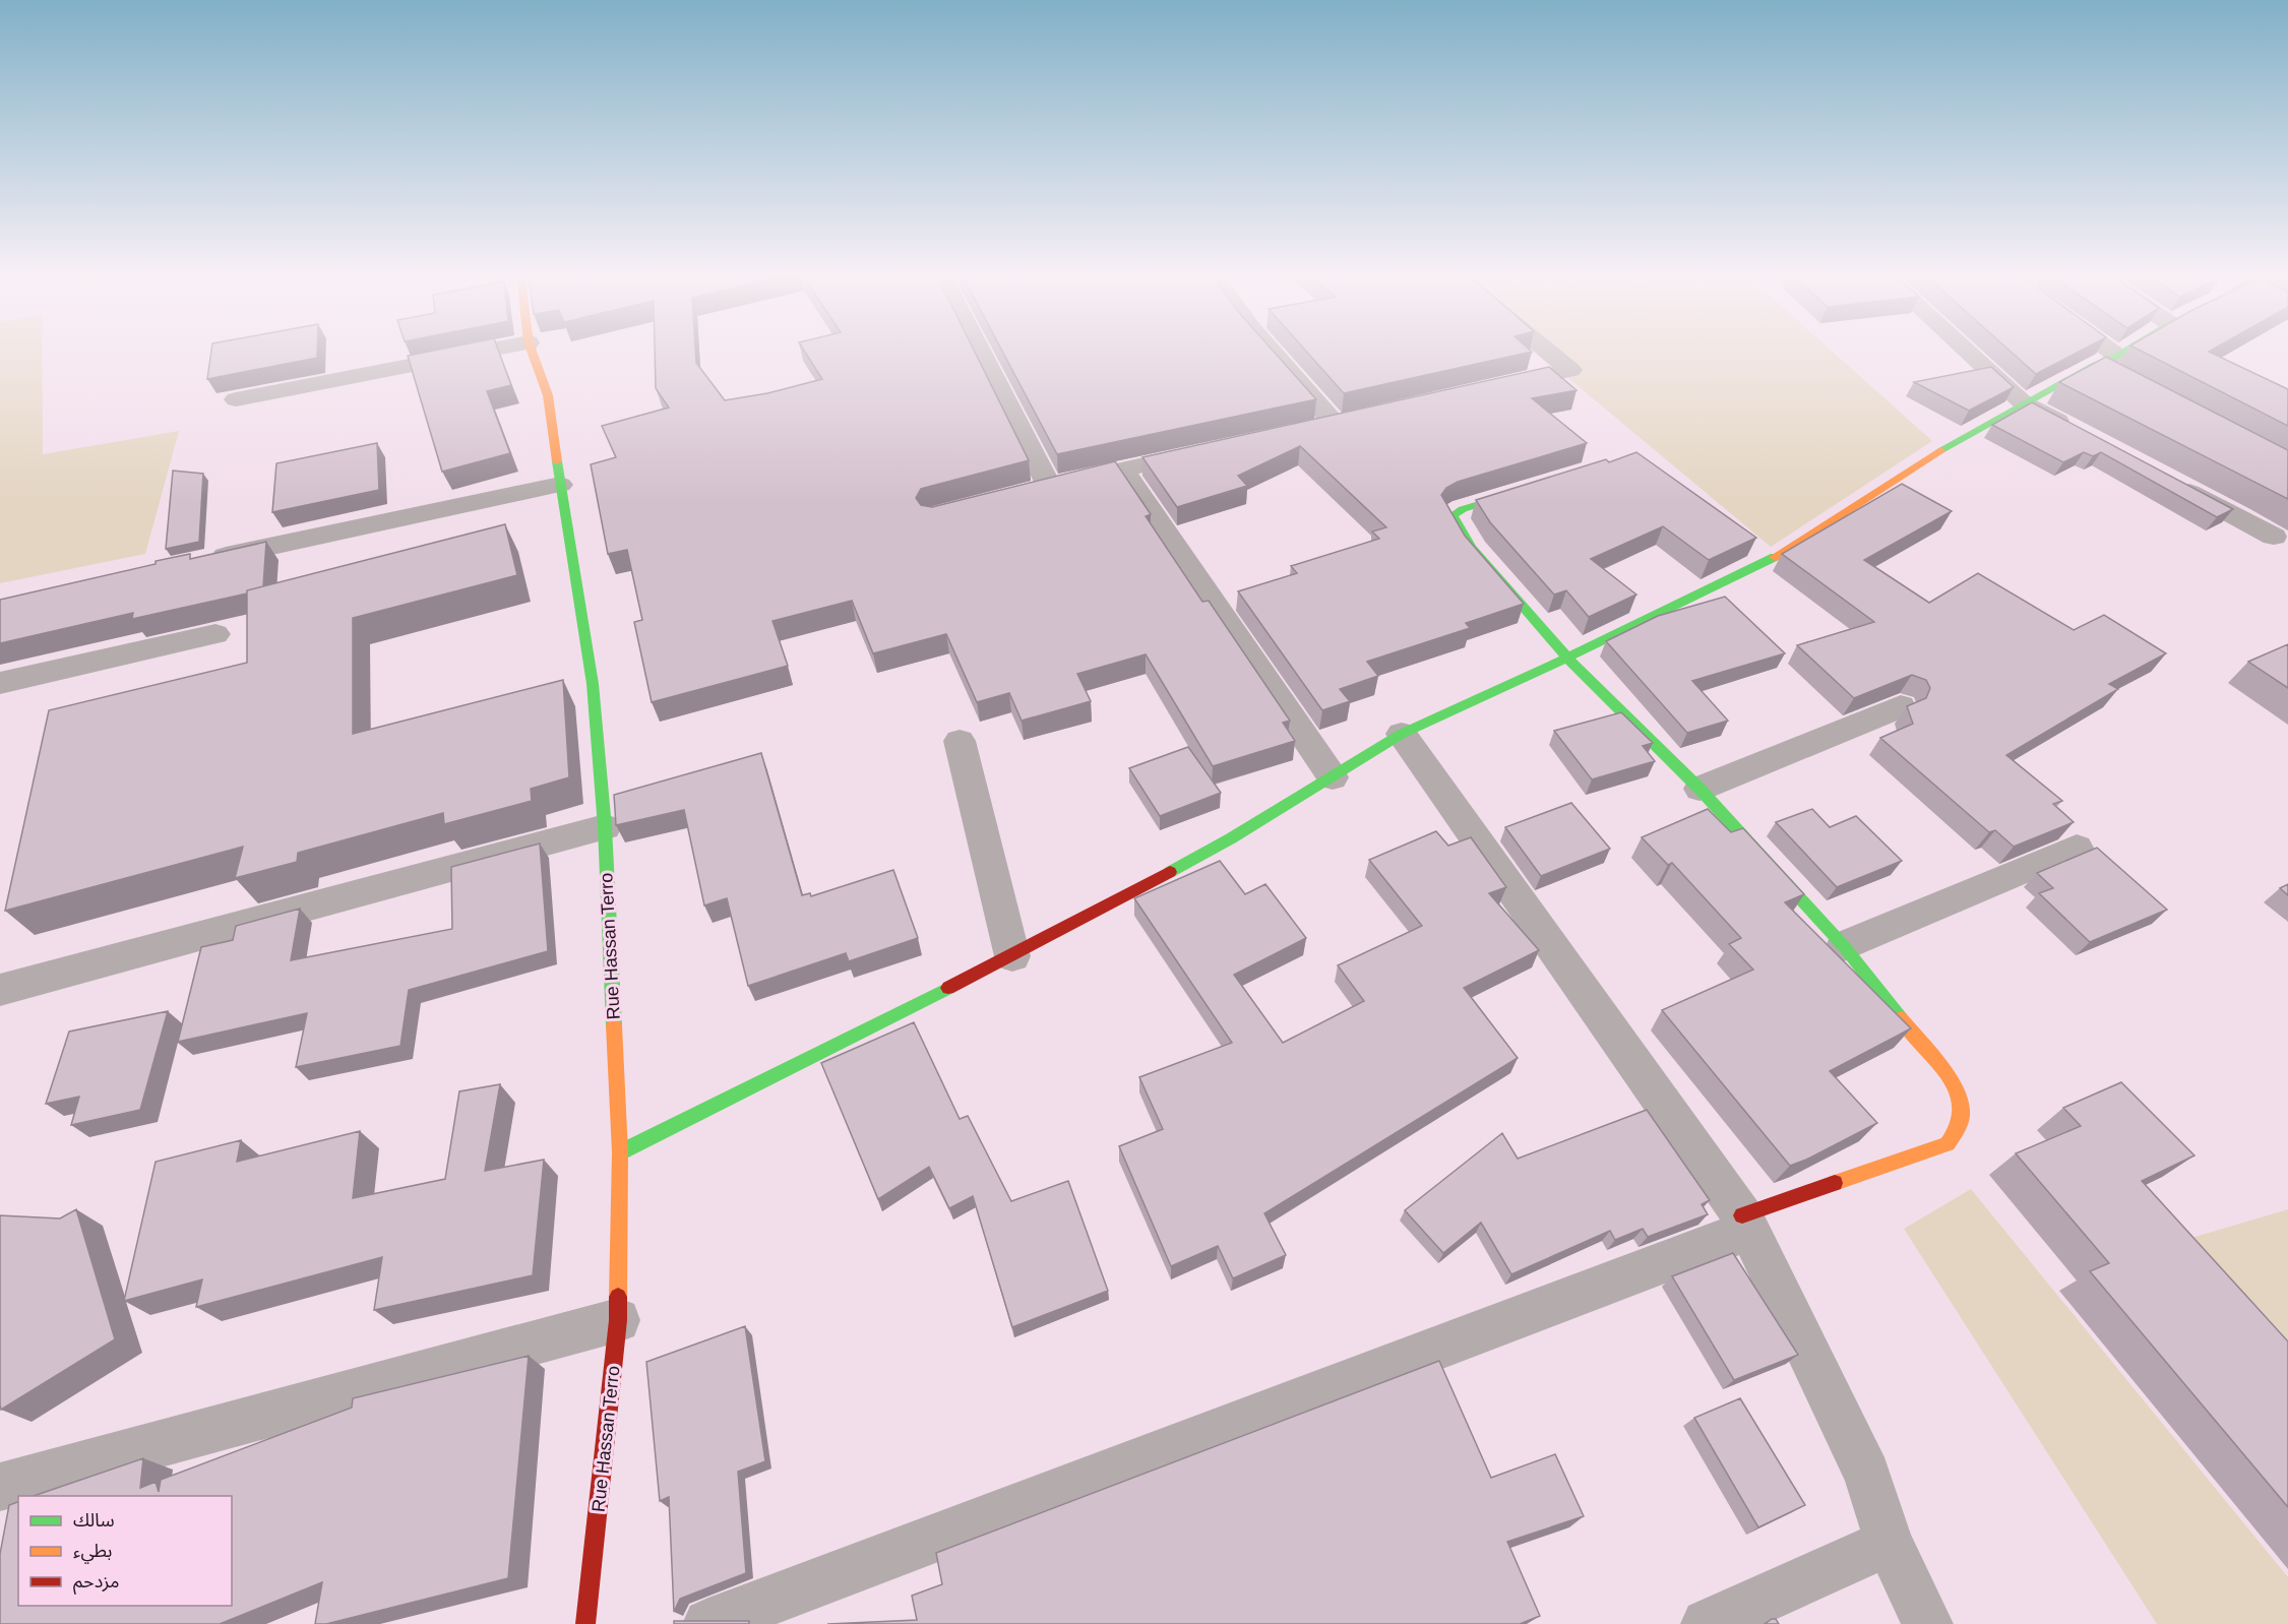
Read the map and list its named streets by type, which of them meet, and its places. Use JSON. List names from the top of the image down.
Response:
{
  "streets": {
    "street": ["Rue Hassan Terro"]
  },
  "legend": ["سالك", "بطيء", "مزدحم"]
}
